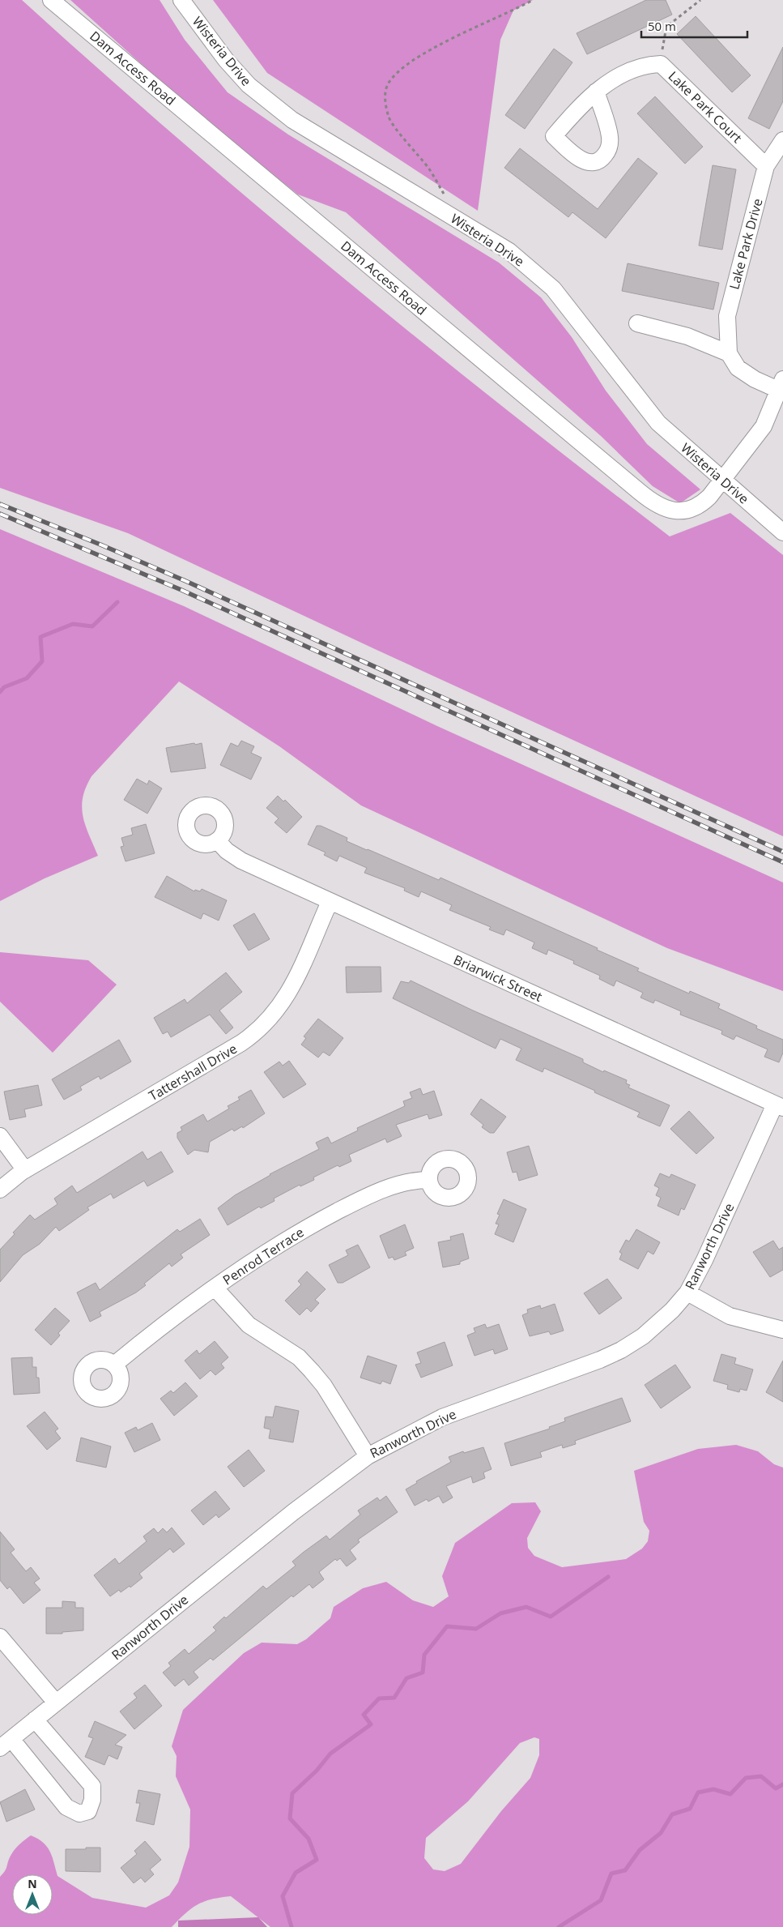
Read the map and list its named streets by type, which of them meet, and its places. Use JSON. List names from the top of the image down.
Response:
{
  "streets": {
    "street": [
      "Wisteria Drive",
      "Dam Access Road",
      "Lake Park Court",
      "Lake Park Drive",
      "Briarwick Street",
      "Tattershall Drive",
      "Ranworth Drive",
      "Penrod Terrace"
    ]
  },
  "crossings": [
    ["Wisteria Drive", "Dam Access Road"],
    ["Lake Park Court", "Lake Park Drive"],
    ["Briarwick Street", "Tattershall Drive"],
    ["Briarwick Street", "Ranworth Drive"]
  ],
  "scale_bar": "50 m",
  "north": "top"
}
